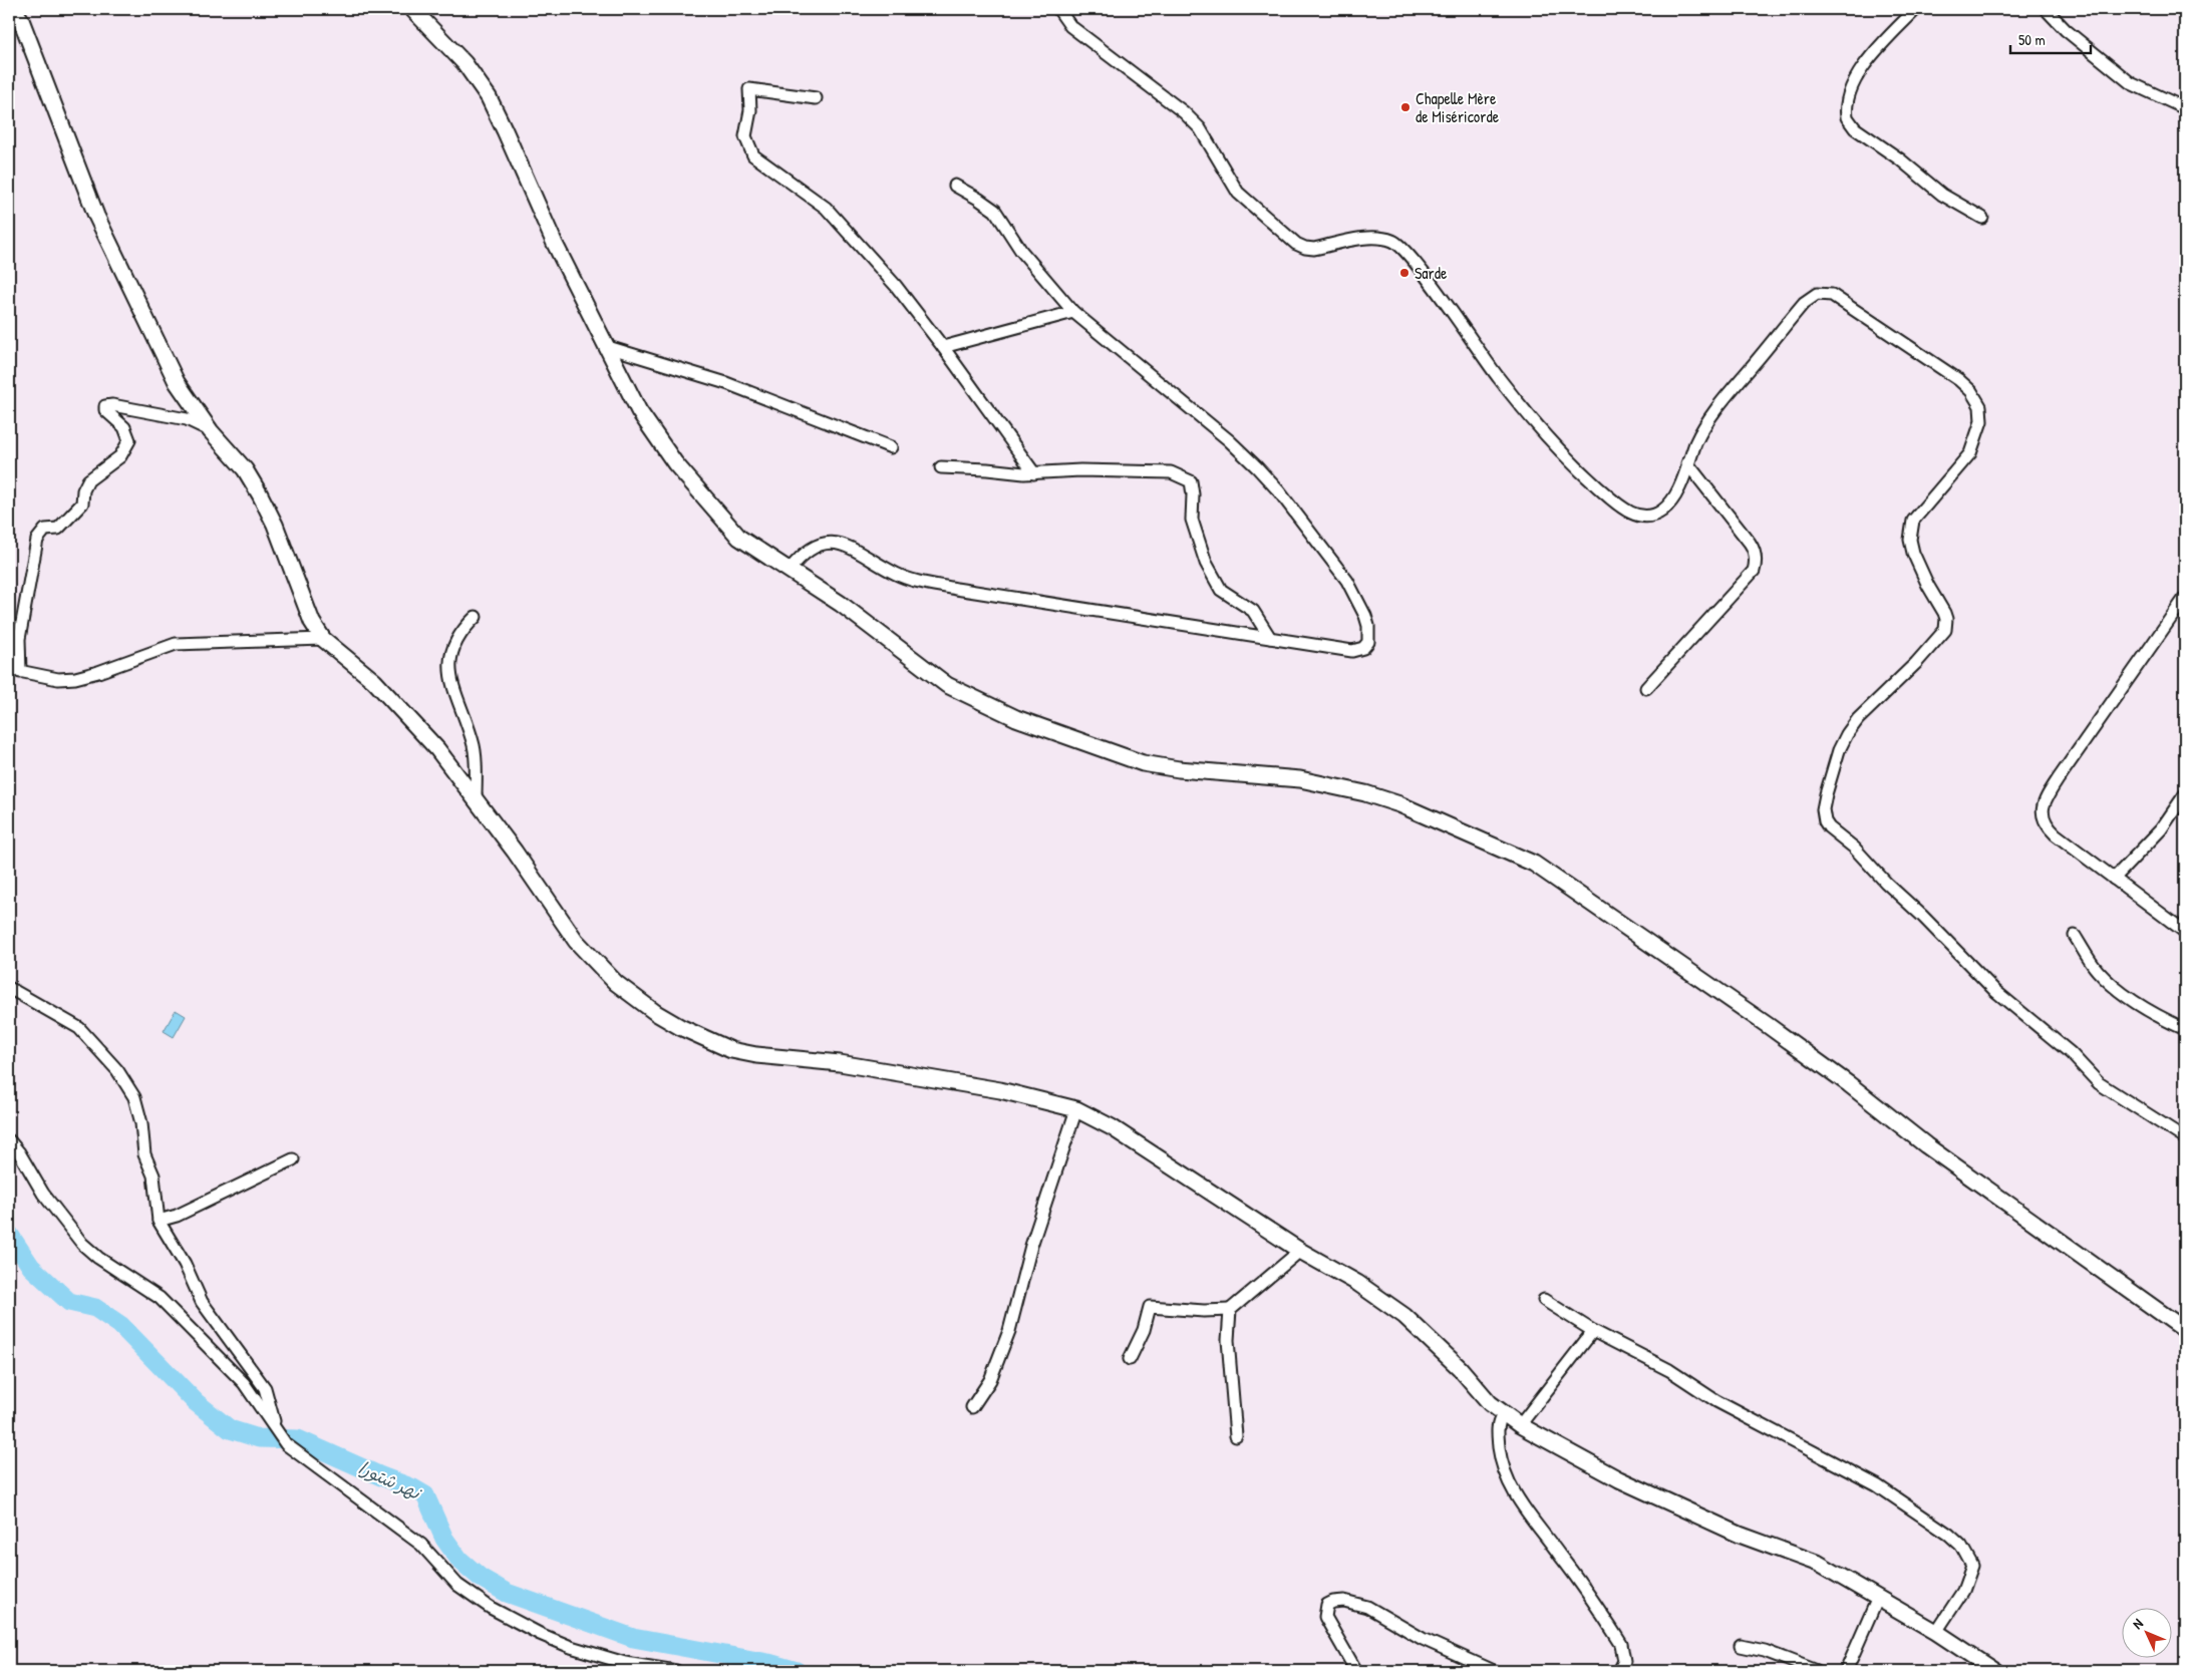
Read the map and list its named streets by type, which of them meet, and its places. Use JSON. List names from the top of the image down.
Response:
{
  "water": ["نهر شتورا"],
  "places": ["Chapelle Mère de Miséricorde", "Sarde"],
  "scale_bar": "50 m",
  "north": "top left"
}
